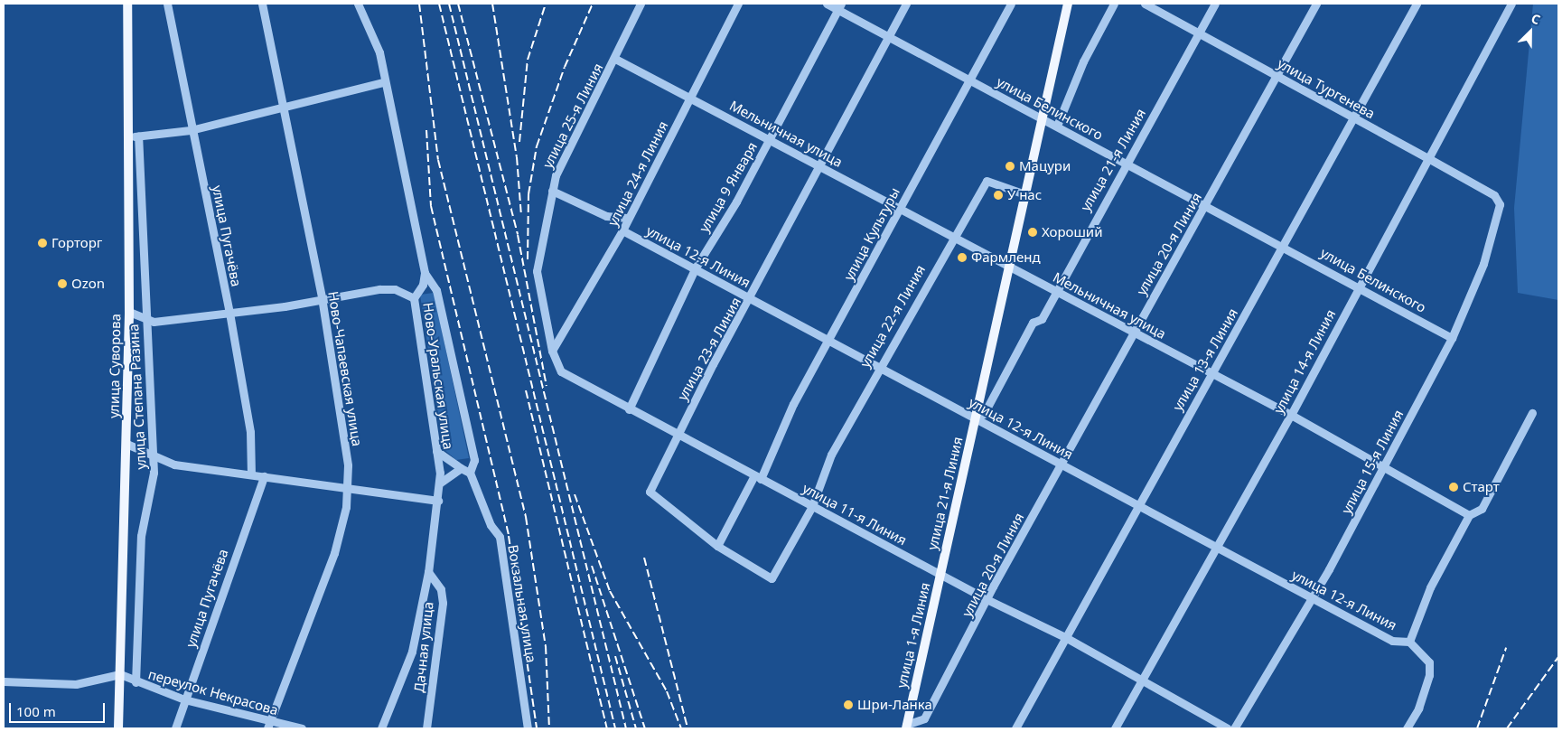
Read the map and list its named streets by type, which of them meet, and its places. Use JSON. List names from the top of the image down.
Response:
{
  "streets": {
    "main road": ["улица 21-я Линия", "улица Суворова", "улица 1-я Линия"],
    "street": [
      "улица Тургенева",
      "улица Белинского",
      "улица 25-я Линия",
      "Мельничная улица",
      "улица 24-я Линия",
      "улица 9 Января",
      "улица Культуры",
      "улица Пугачёва",
      "улица 20-я Линия",
      "улица 12-я Линия",
      "улица 22-я Линия",
      "улица 23-я Линия",
      "улица 13-я Линия",
      "улица 14-я Линия",
      "Ново-Чапаевская улица",
      "Ново-Уральская улица",
      "улица Степана Разина",
      "улица 15-я Линия",
      "улица 11-я Линия",
      "Вокзальная улица",
      "Дачная улица",
      "переулок Некрасова"
    ]
  },
  "crossings": [
    ["улица Тургенева", "улица 21-я Линия"],
    ["улица Тургенева", "улица 20-я Линия"],
    ["улица Тургенева", "улица 13-я Линия"],
    ["улица Тургенева", "улица 14-я Линия"],
    ["улица Тургенева", "улица 15-я Линия"],
    ["улица Белинского", "улица 21-я Линия"],
    ["улица Белинского", "улица 9 Января"],
    ["улица Белинского", "улица Культуры"],
    ["улица Белинского", "улица 20-я Линия"],
    ["улица Белинского", "улица 23-я Линия"],
    ["улица Белинского", "улица 13-я Линия"],
    ["улица Белинского", "улица 14-я Линия"],
    ["улица Белинского", "улица 15-я Линия"],
    ["улица 25-я Линия", "Мельничная улица"],
    ["улица 25-я Линия", "улица 24-я Линия"],
    ["улица 25-я Линия", "улица 11-я Линия"],
    ["Мельничная улица", "улица 21-я Линия"],
    ["Мельничная улица", "улица 24-я Линия"],
    ["Мельничная улица", "улица 9 Января"],
    ["Мельничная улица", "улица Культуры"],
    ["Мельничная улица", "улица 20-я Линия"],
    ["Мельничная улица", "улица 22-я Линия"],
    ["Мельничная улица", "улица 23-я Линия"],
    ["Мельничная улица", "улица 13-я Линия"],
    ["Мельничная улица", "улица 14-я Линия"],
    ["Мельничная улица", "улица 15-я Линия"],
    ["улица 21-я Линия", "улица 12-я Линия"],
    ["улица 21-я Линия", "улица 11-я Линия"],
    ["улица 21-я Линия", "улица 1-я Линия"],
    ["улица 24-я Линия", "улица 12-я Линия"],
    ["улица 24-я Линия", "улица 11-я Линия"],
    ["улица 9 Января", "улица 12-я Линия"],
    ["улица 9 Января", "улица 11-я Линия"],
    ["улица Культуры", "улица 12-я Линия"],
    ["улица Культуры", "улица 22-я Линия"],
    ["улица Культуры", "улица 23-я Линия"],
    ["улица Культуры", "улица 11-я Линия"],
    ["улица Пугачёва", "переулок Некрасова"],
    ["улица 20-я Линия", "улица 12-я Линия"],
    ["улица 20-я Линия", "улица 11-я Линия"],
    ["улица 20-я Линия", "улица 1-я Линия"],
    ["улица 12-я Линия", "улица 22-я Линия"],
    ["улица 12-я Линия", "улица 23-я Линия"],
    ["улица 12-я Линия", "улица 13-я Линия"],
    ["улица 12-я Линия", "улица 14-я Линия"],
    ["улица 12-я Линия", "улица 15-я Линия"],
    ["улица 22-я Линия", "улица 23-я Линия"],
    ["улица 22-я Линия", "улица 11-я Линия"],
    ["улица 23-я Линия", "улица 11-я Линия"],
    ["улица 13-я Линия", "улица 11-я Линия"],
    ["улица 14-я Линия", "улица 11-я Линия"],
    ["улица Суворова", "улица Степана Разина"],
    ["улица Суворова", "переулок Некрасова"],
    ["Ново-Чапаевская улица", "переулок Некрасова"],
    ["Ново-Уральская улица", "Дачная улица"],
    ["улица Степана Разина", "переулок Некрасова"],
    ["улица 11-я Линия", "улица 1-я Линия"]
  ],
  "places": [
    "Мацури",
    "У нас",
    "Хороший",
    "Горторг",
    "Фармленд",
    "Ozon",
    "Cтарт",
    "Шри-Ланка"
  ],
  "scale_bar": "100 m",
  "north": "top right"
}
